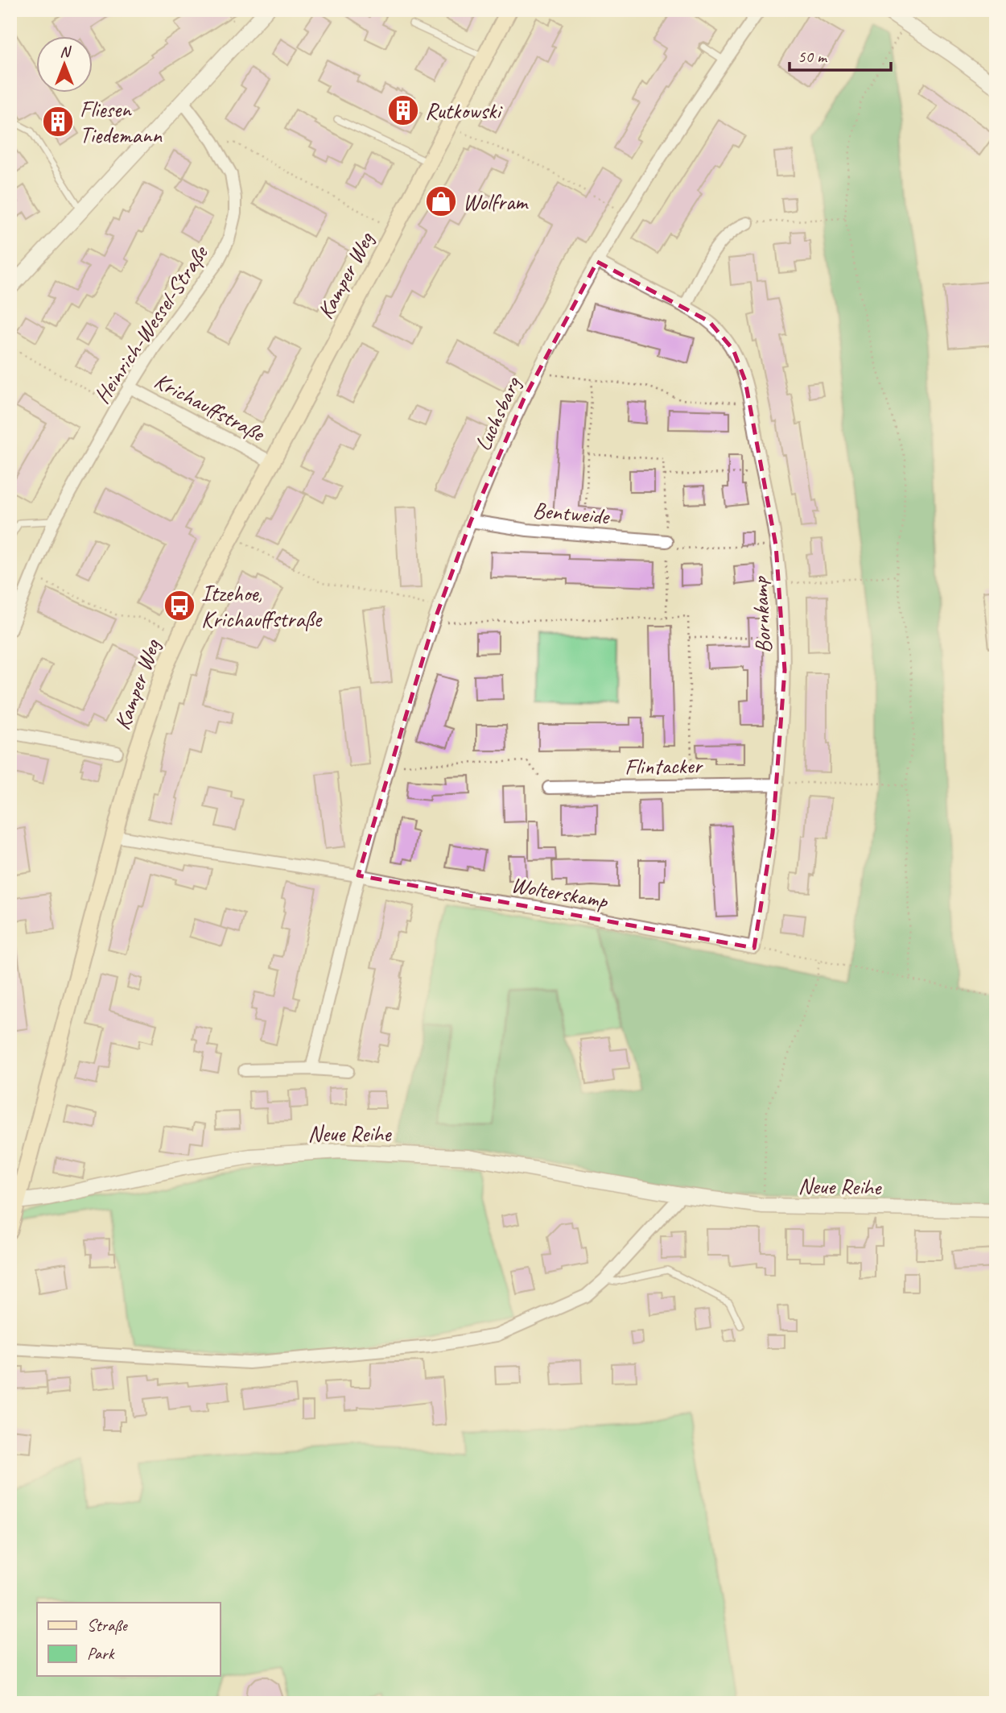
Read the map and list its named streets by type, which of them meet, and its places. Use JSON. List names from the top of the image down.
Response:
{
  "streets": {
    "main road": ["Kamper Weg"],
    "street": [
      "Heinrich-Wessel-Straße",
      "Krichauffstraße",
      "Luchsbarg",
      "Bentweide",
      "Bornkamp",
      "Flintacker",
      "Wolterskamp",
      "Neue Reihe"
    ]
  },
  "crossings": [
    ["Kamper Weg", "Krichauffstraße"],
    ["Kamper Weg", "Wolterskamp"],
    ["Kamper Weg", "Neue Reihe"],
    ["Heinrich-Wessel-Straße", "Krichauffstraße"],
    ["Luchsbarg", "Bentweide"],
    ["Luchsbarg", "Bornkamp"],
    ["Luchsbarg", "Wolterskamp"],
    ["Bornkamp", "Flintacker"],
    ["Bornkamp", "Wolterskamp"]
  ],
  "places": {
    "building": ["Rutkowski", "Fliesen Tiedemann"],
    "shop": ["Wolfram"],
    "bus stop": ["Itzehoe, Krichauffstraße"]
  },
  "legend": ["Straße", "Park"],
  "scale_bar": "50 m",
  "north": "top"
}
